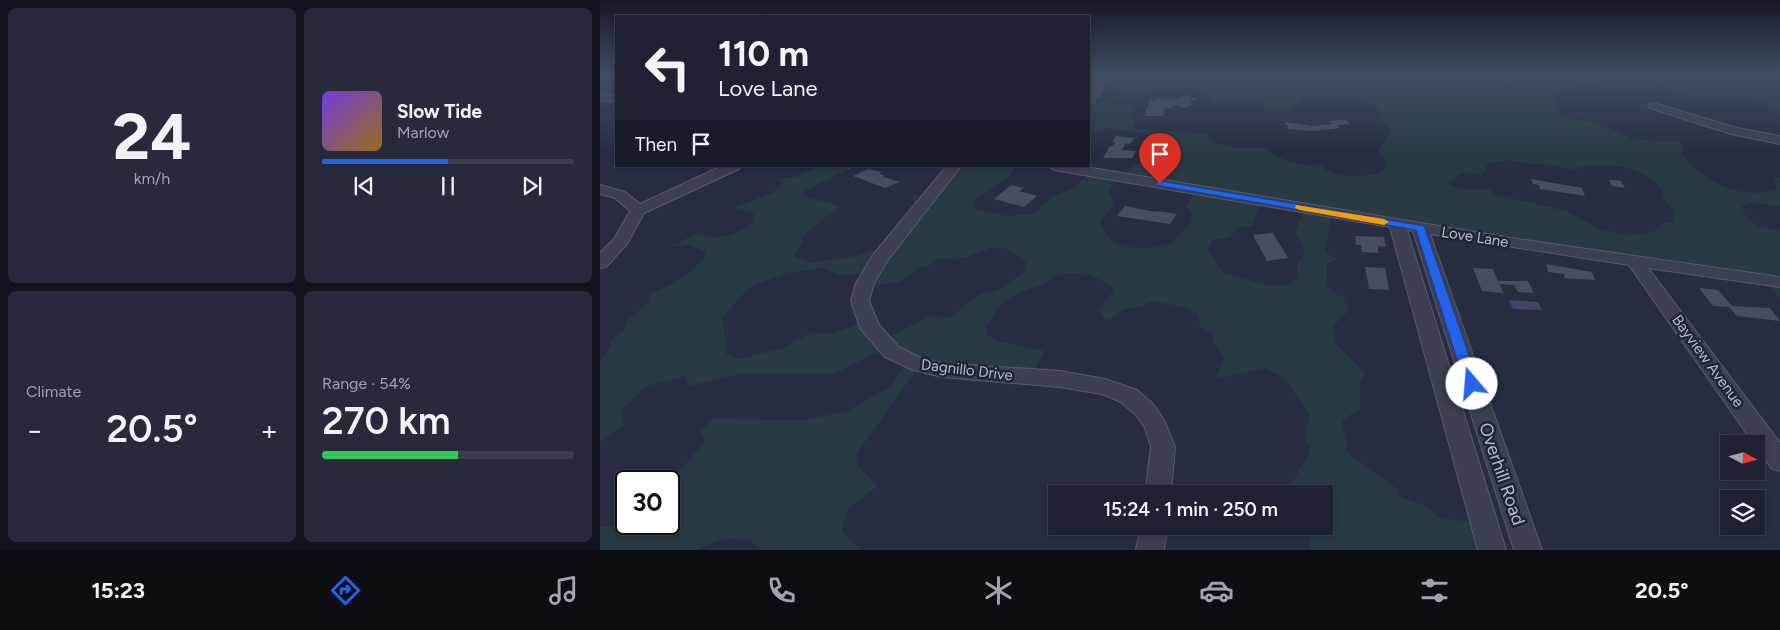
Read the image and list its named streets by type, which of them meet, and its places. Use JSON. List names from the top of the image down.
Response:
{
  "streets": {
    "street": [
      "Love Lane",
      "Bayview Avenue",
      "Dagnillo Drive",
      "Overhill Road"
    ]
  },
  "crossings": [
    ["Love Lane", "Bayview Avenue"],
    ["Love Lane", "Overhill Road"]
  ],
  "north": "right",
  "page": {
    "tile": [
      ["24", "km/h"],
      "Climate",
      ["Range · 54%", "270 km"]
    ],
    "turn": ["110 m", "Love Lane"],
    "song": ["Slow Tide", "Marlow"],
    "then": "Then",
    "heat": ["−", "20.5°", "+"],
    "limit": "30",
    "trip": "15:24 · 1 min · 250 m",
    "tabs": ["15:23", "20.5°"]
  }
}
